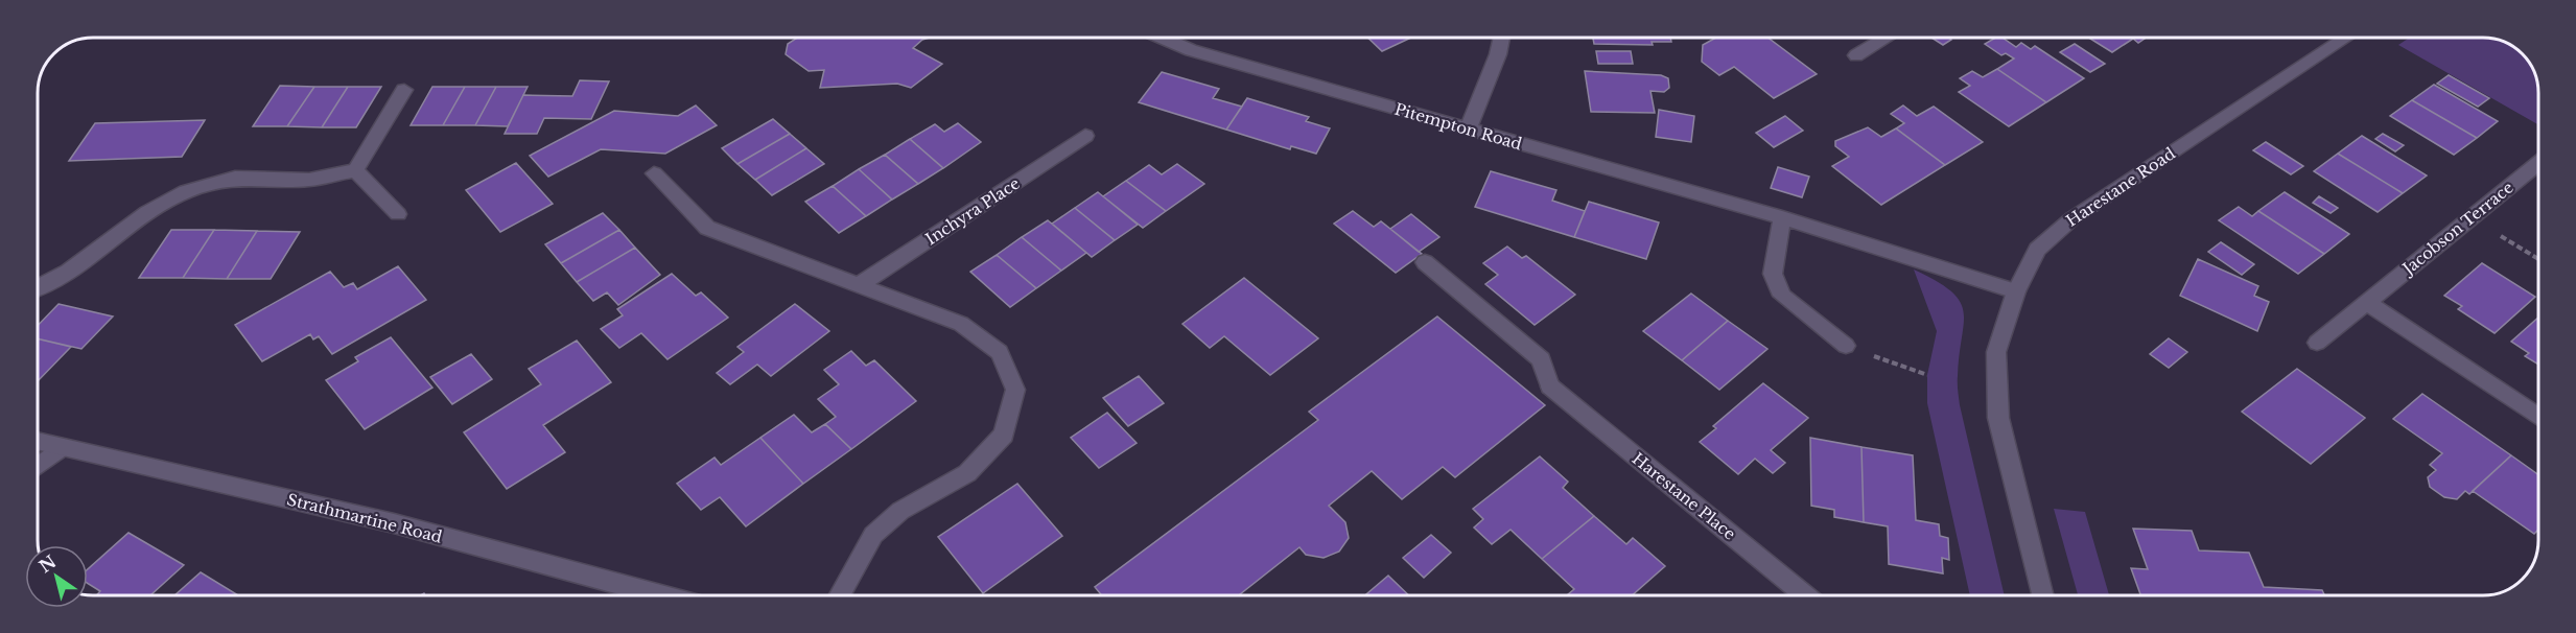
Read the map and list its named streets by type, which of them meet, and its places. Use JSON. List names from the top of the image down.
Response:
{
  "streets": {
    "street": [
      "Pitempton Road",
      "Harestane Road",
      "Inchyra Place",
      "Jacobson Terrace",
      "Harestane Place",
      "Strathmartine Road"
    ]
  },
  "crossings": [
    ["Pitempton Road", "Harestane Road"]
  ],
  "north": "top left"
}
